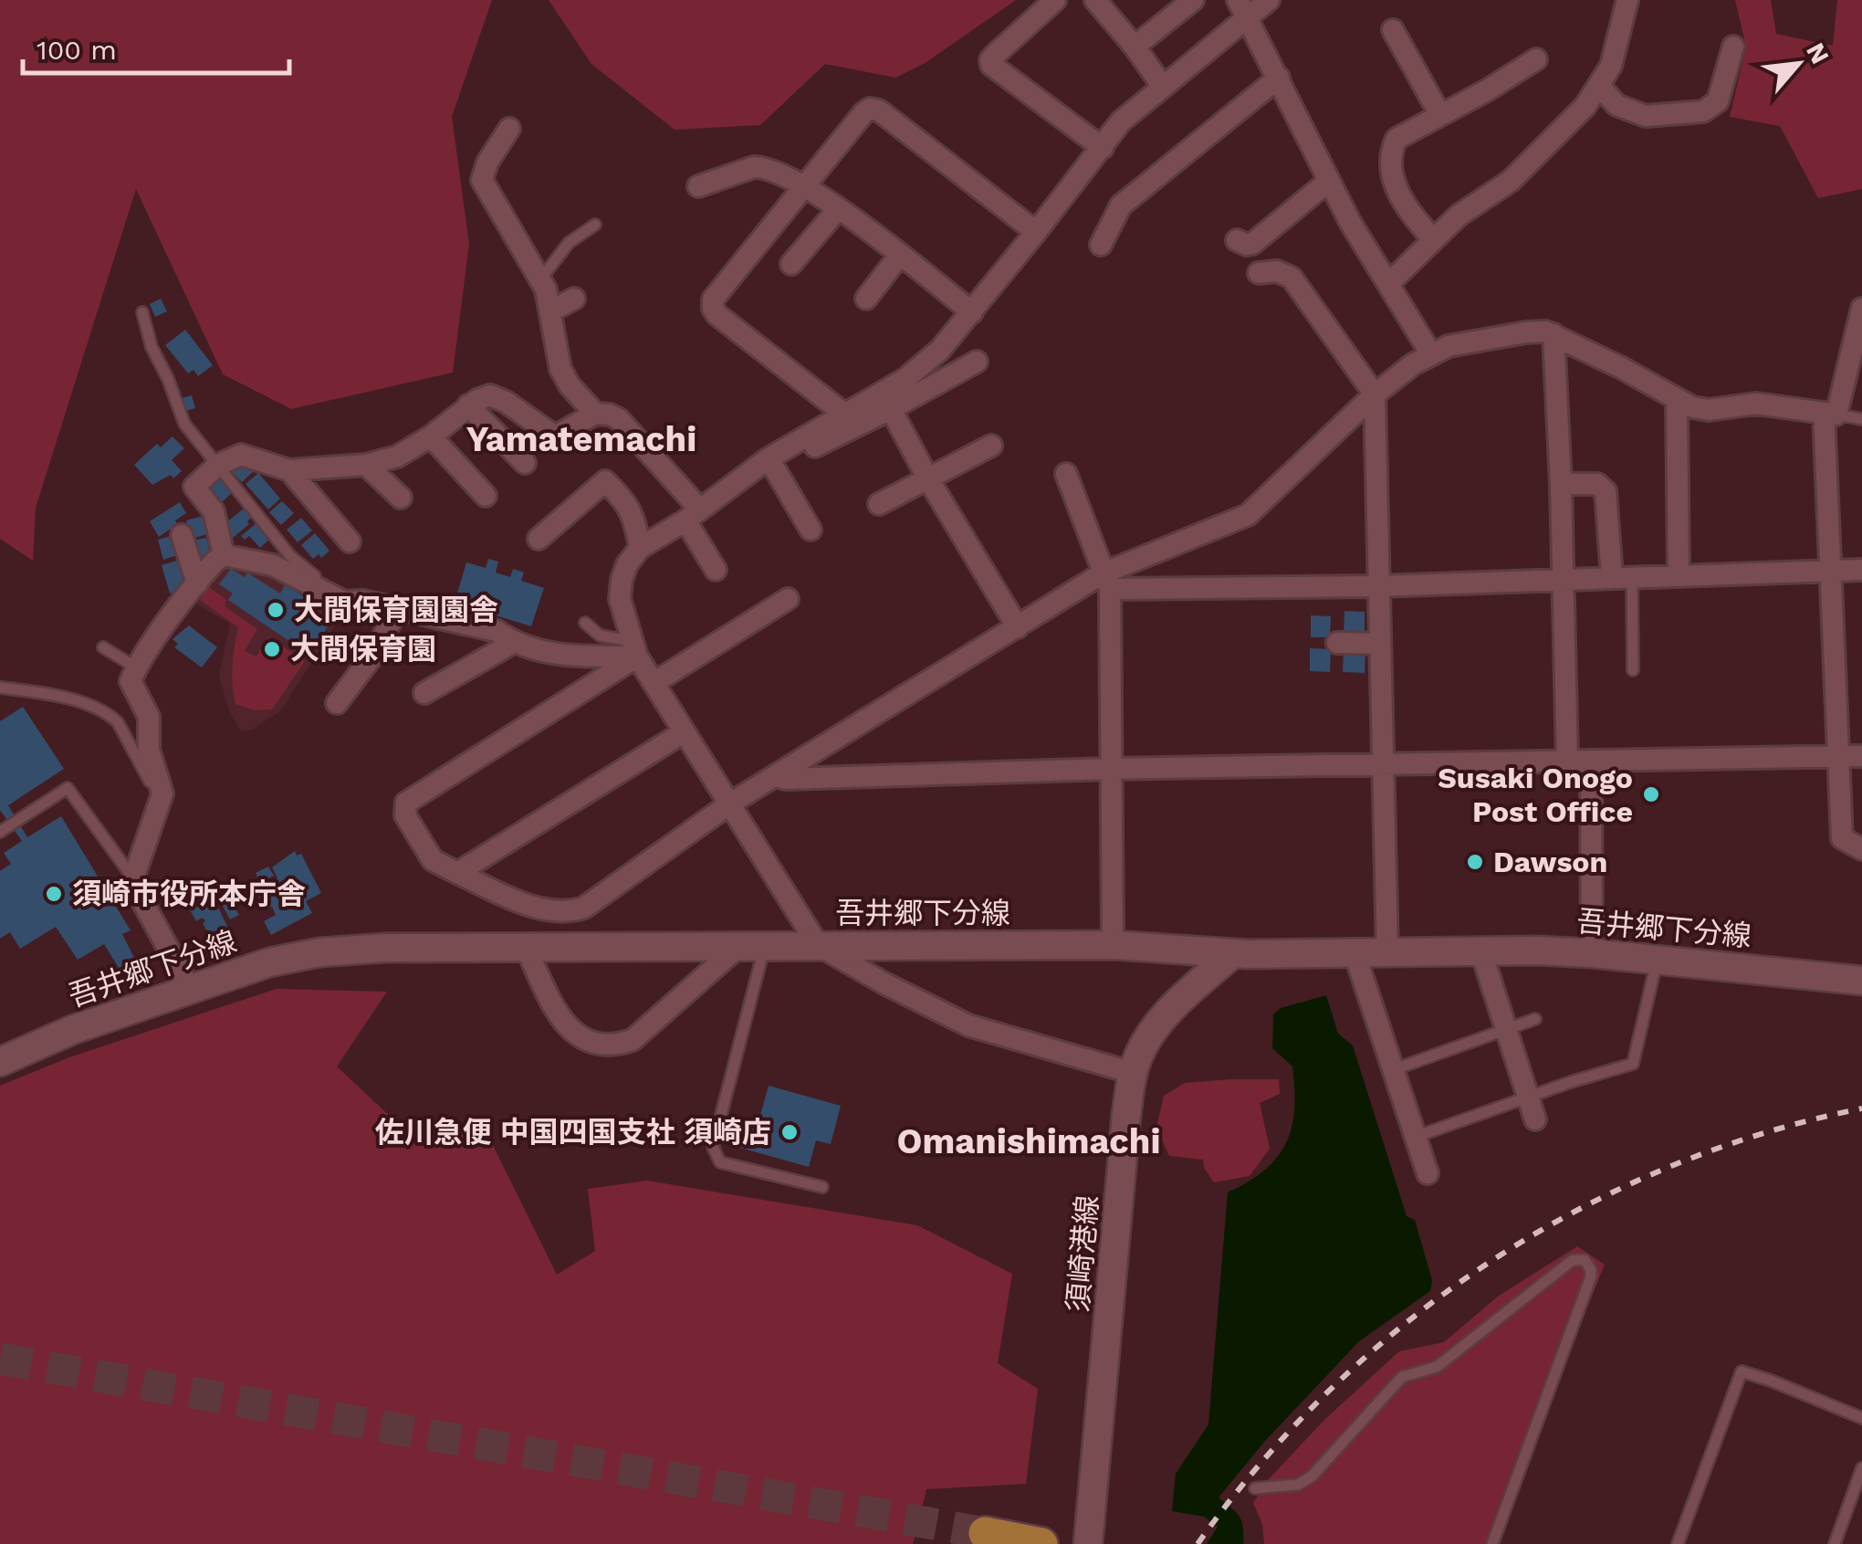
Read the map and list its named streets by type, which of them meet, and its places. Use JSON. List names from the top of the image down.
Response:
{
  "streets": {
    "main road": ["吾井郷下分線", "須崎港線"]
  },
  "crossings": [
    ["吾井郷下分線", "須崎港線"]
  ],
  "districts": ["Yamatemachi", "Omanishimachi"],
  "places": [
    "大間保育園園舎",
    "大間保育園",
    "Susaki Onogo Post Office",
    "Dawson",
    "須崎市役所本庁舎",
    "佐川急便 中国四国支社 須崎店"
  ],
  "scale_bar": "100 m",
  "north": "top right"
}
